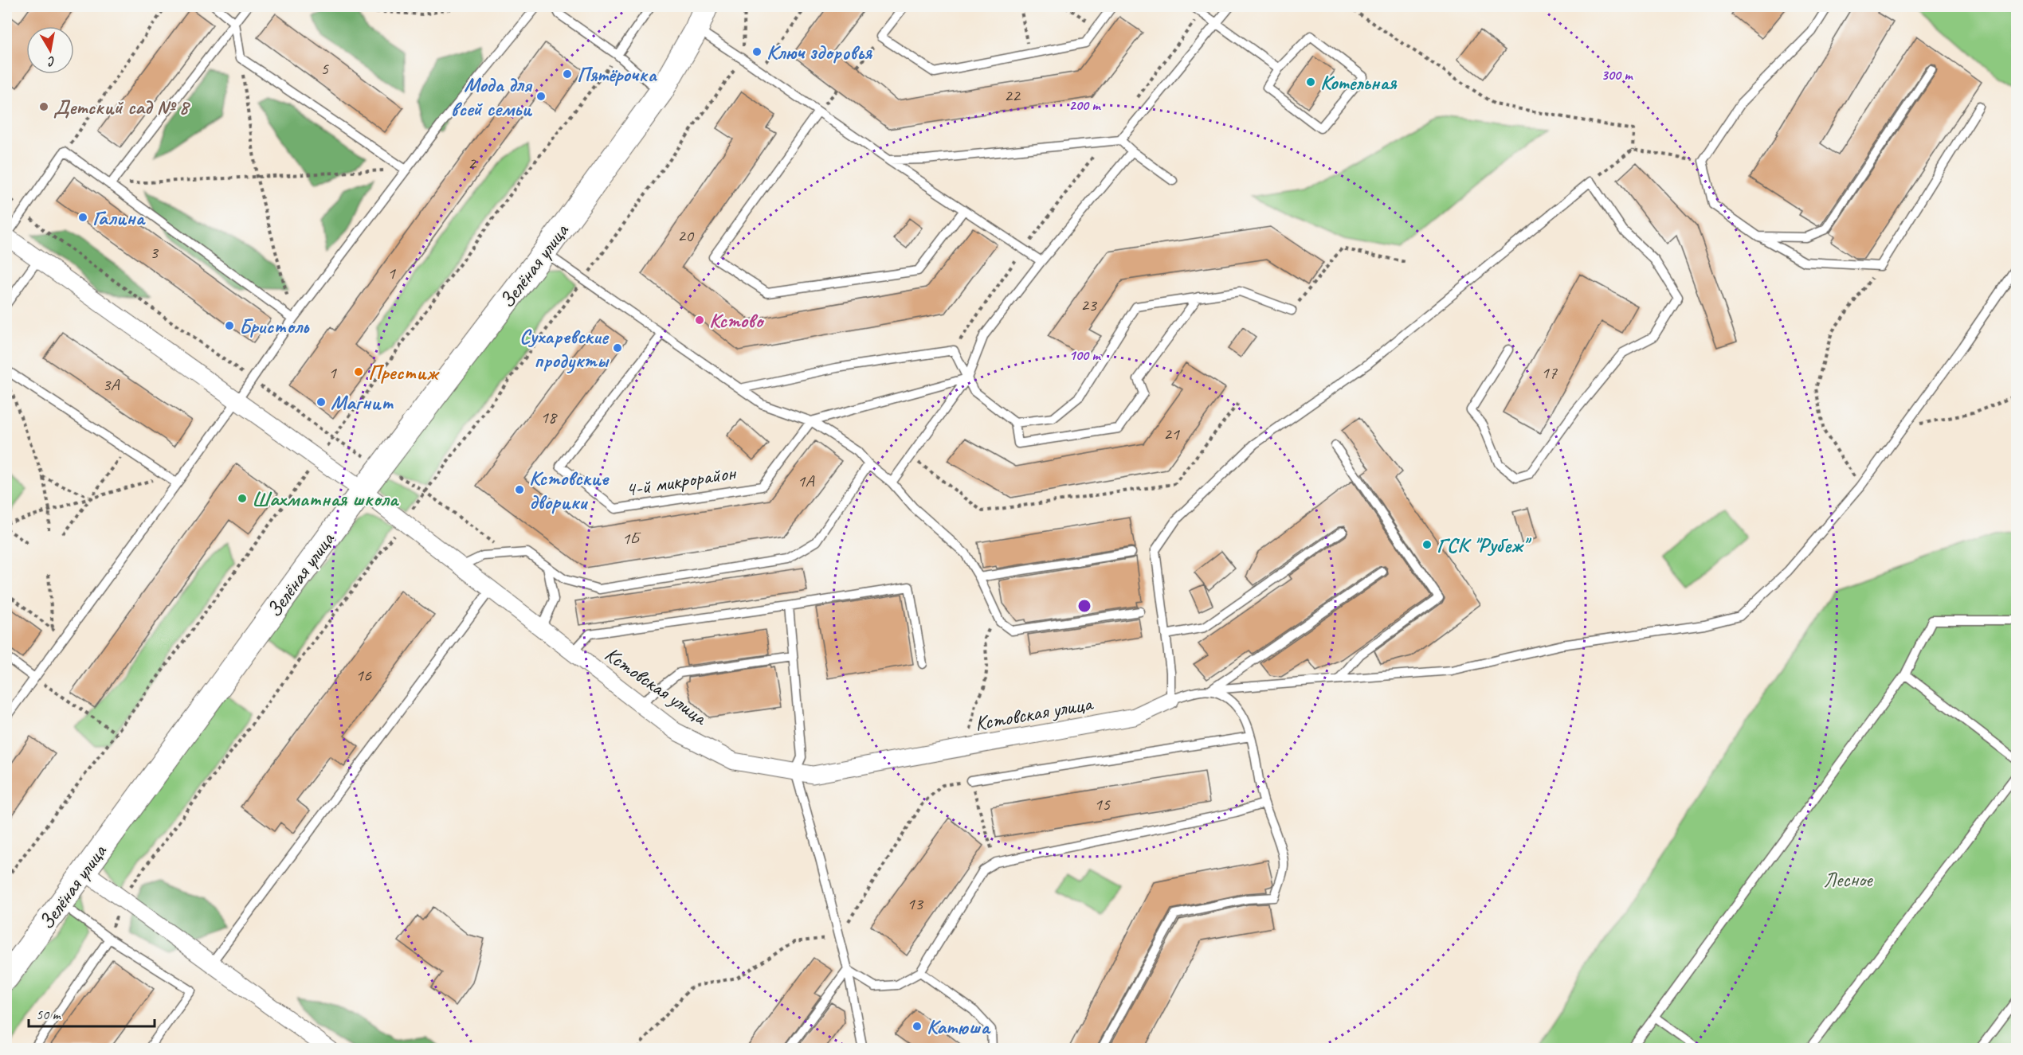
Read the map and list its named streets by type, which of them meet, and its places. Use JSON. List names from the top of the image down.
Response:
{
  "streets": {
    "main road": ["Зелёная улица"],
    "street": ["Кстовская улица"],
    "lane": ["4-й микрорайон"]
  },
  "crossings": [
    ["Зелёная улица", "Кстовская улица"]
  ],
  "parks": ["Лесное"],
  "places": [
    "Ключ здоровья",
    "Пятёрочка",
    "Котельная",
    "Мода для всей семьи",
    "Детский сад № 8",
    "Галина",
    "Кстово",
    "Бристоль",
    "Сухаревские продукты",
    "Престиж",
    "Магнит",
    "Кстовские дворики",
    "Шахматная школа",
    "ГСК \"Рубеж\"",
    "Катюша"
  ],
  "house_numbers": [
    "5",
    "22",
    "2",
    "20",
    "3",
    "1",
    "23",
    "1",
    "17",
    "3А",
    "18",
    "21",
    "1А",
    "1Б",
    "16",
    "15",
    "13"
  ],
  "scale_bar": "50 m",
  "north": "bottom",
  "rings": ["300 m", "200 m", "100 m"]
}
